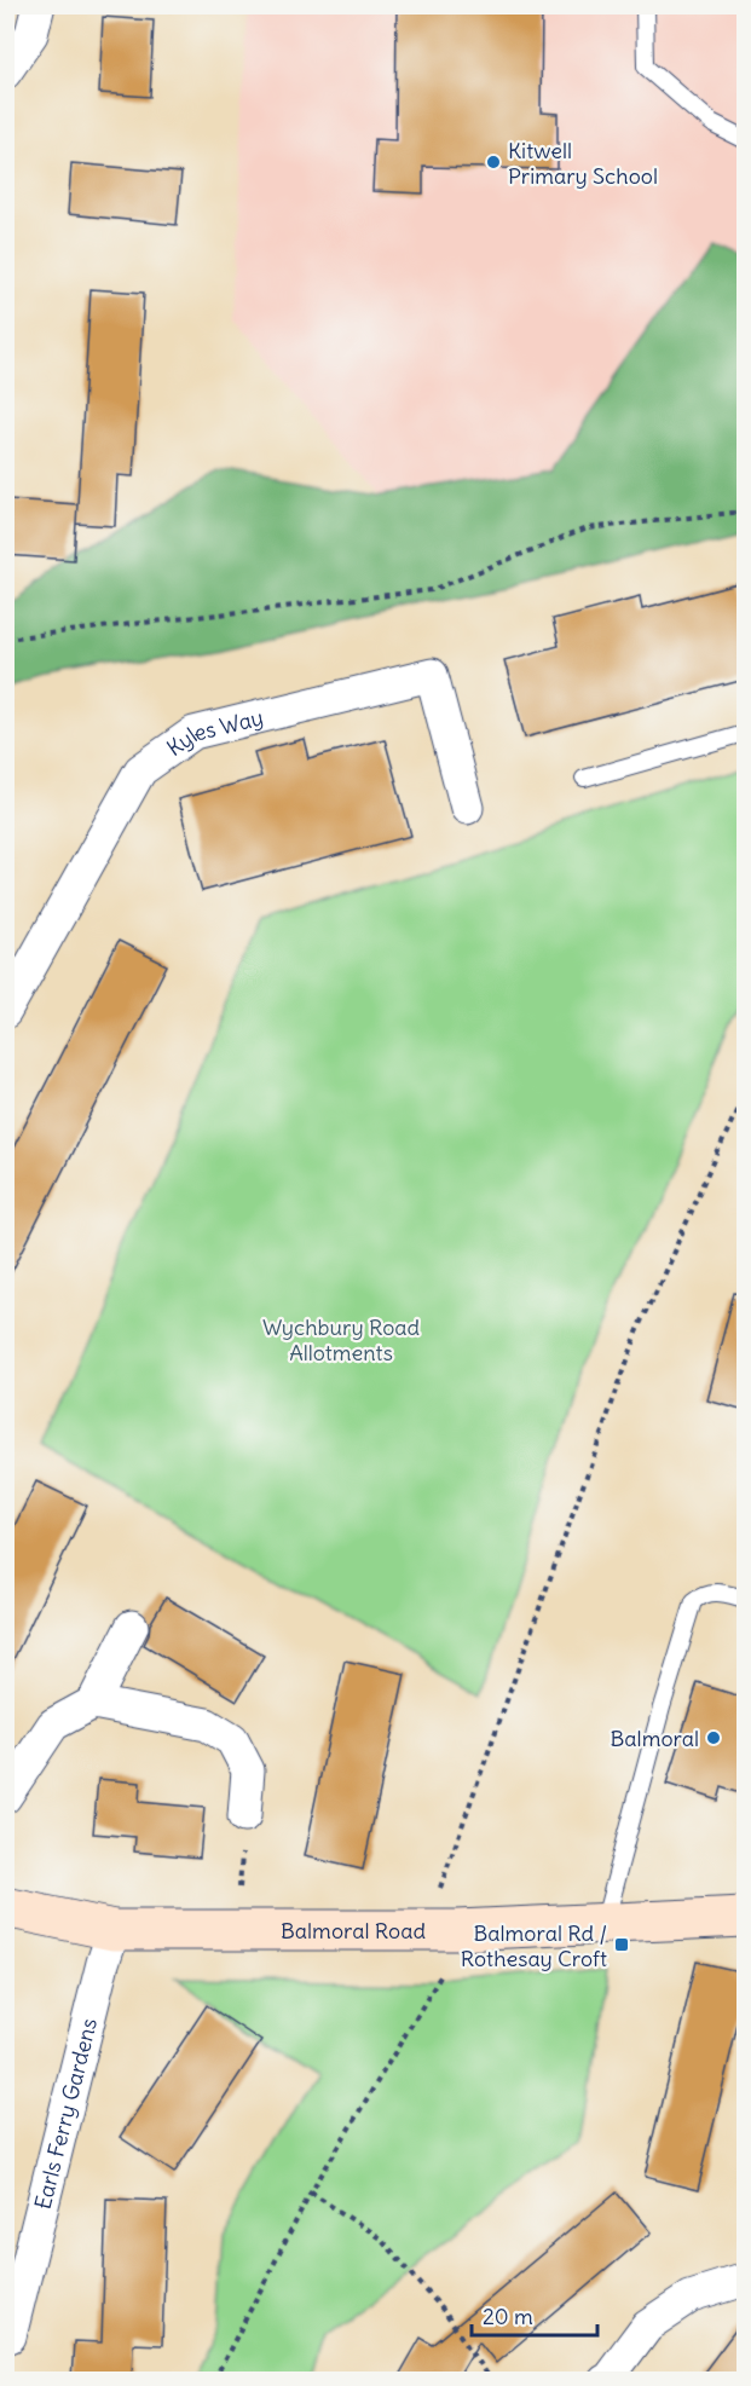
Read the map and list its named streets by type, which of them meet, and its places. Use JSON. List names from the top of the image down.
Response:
{
  "streets": {
    "street": ["Kyles Way", "Balmoral Road", "Earls Ferry Gardens"]
  },
  "crossings": [
    ["Balmoral Road", "Earls Ferry Gardens"]
  ],
  "parks": ["Wychbury Road Allotments"],
  "places": {
    "other": ["Kitwell Primary School", "Balmoral"],
    "transit": ["Balmoral Rd / Rothesay Croft"]
  },
  "scale_bar": "20 m"
}
